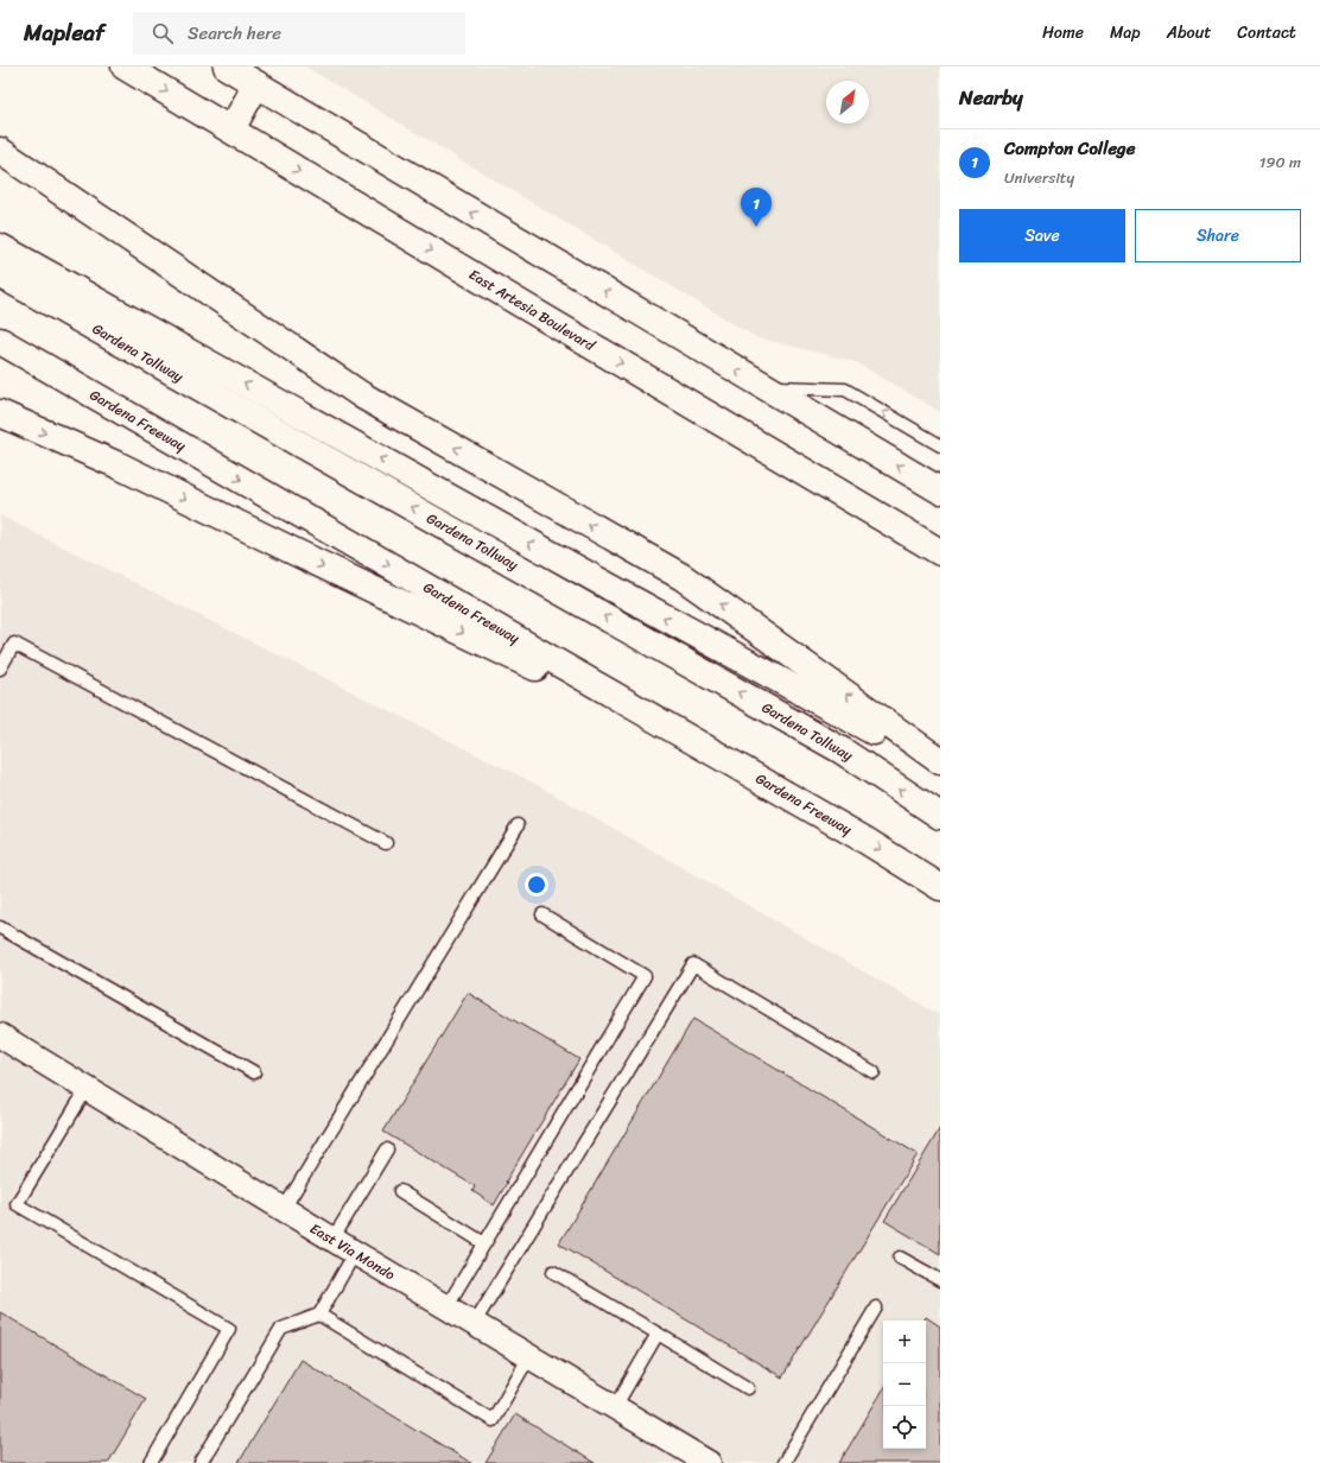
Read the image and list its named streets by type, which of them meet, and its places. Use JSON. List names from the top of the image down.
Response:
{
  "streets": {
    "main road": ["East Artesia Boulevard", "Gardena Tollway", "Gardena Freeway"],
    "street": ["East Via Mondo"]
  },
  "north": "top right",
  "page": {
    "header": "Mapleaf",
    "search": "Search here",
    "nav": [
      "Home",
      "Map",
      "About",
      "Contact"
    ],
    "heading": "Nearby",
    "list": [
      {
        "mark": "1",
        "name": "Compton College",
        "note": "University",
        "value": "190 m"
      }
    ],
    "pins": "1",
    "buttons": ["Save", "Share"],
    "map_buttons": ["+", "−"]
  }
}
